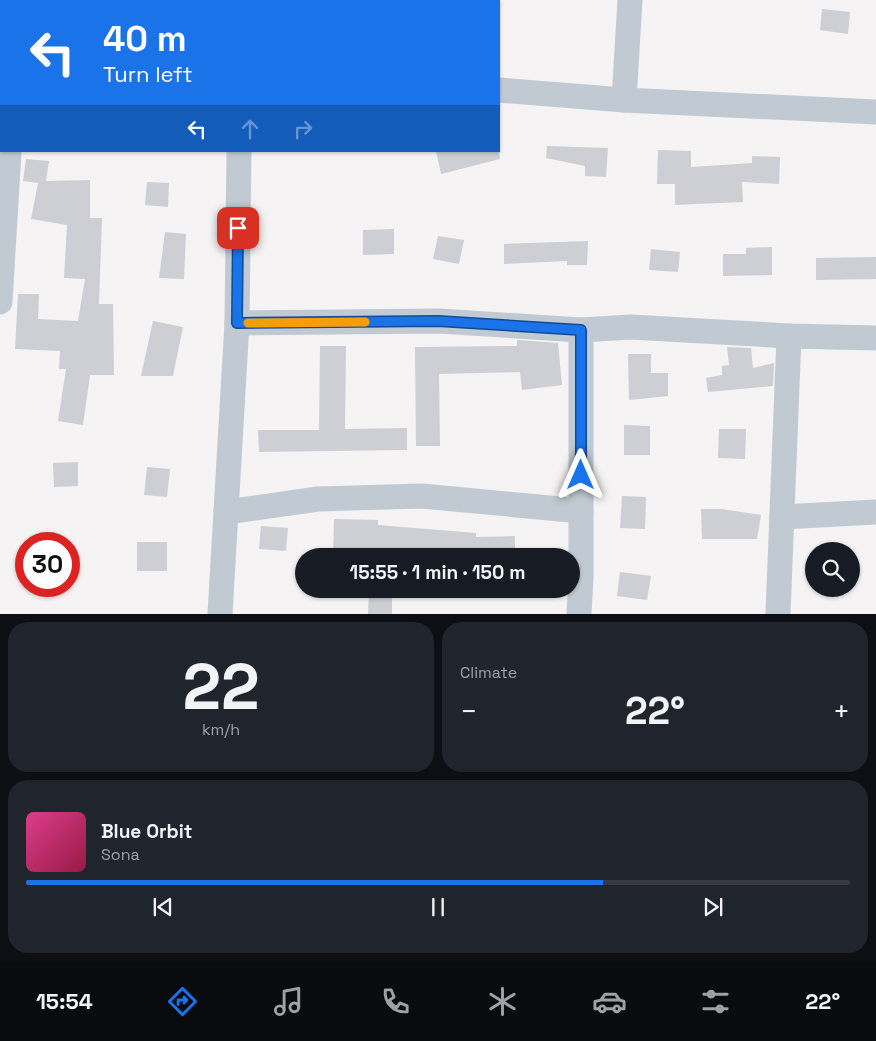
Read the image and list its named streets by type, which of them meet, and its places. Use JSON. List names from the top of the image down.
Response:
{
  "page": {
    "turn": ["40 m", "Turn left"],
    "limit": "30",
    "trip": "15:55 · 1 min · 150 m",
    "tile": [
      ["22", "km/h"],
      "Climate"
    ],
    "heat": ["−", "22°", "+"],
    "song": ["Blue Orbit", "Sona"],
    "tabs": ["15:54", "22°"]
  }
}
